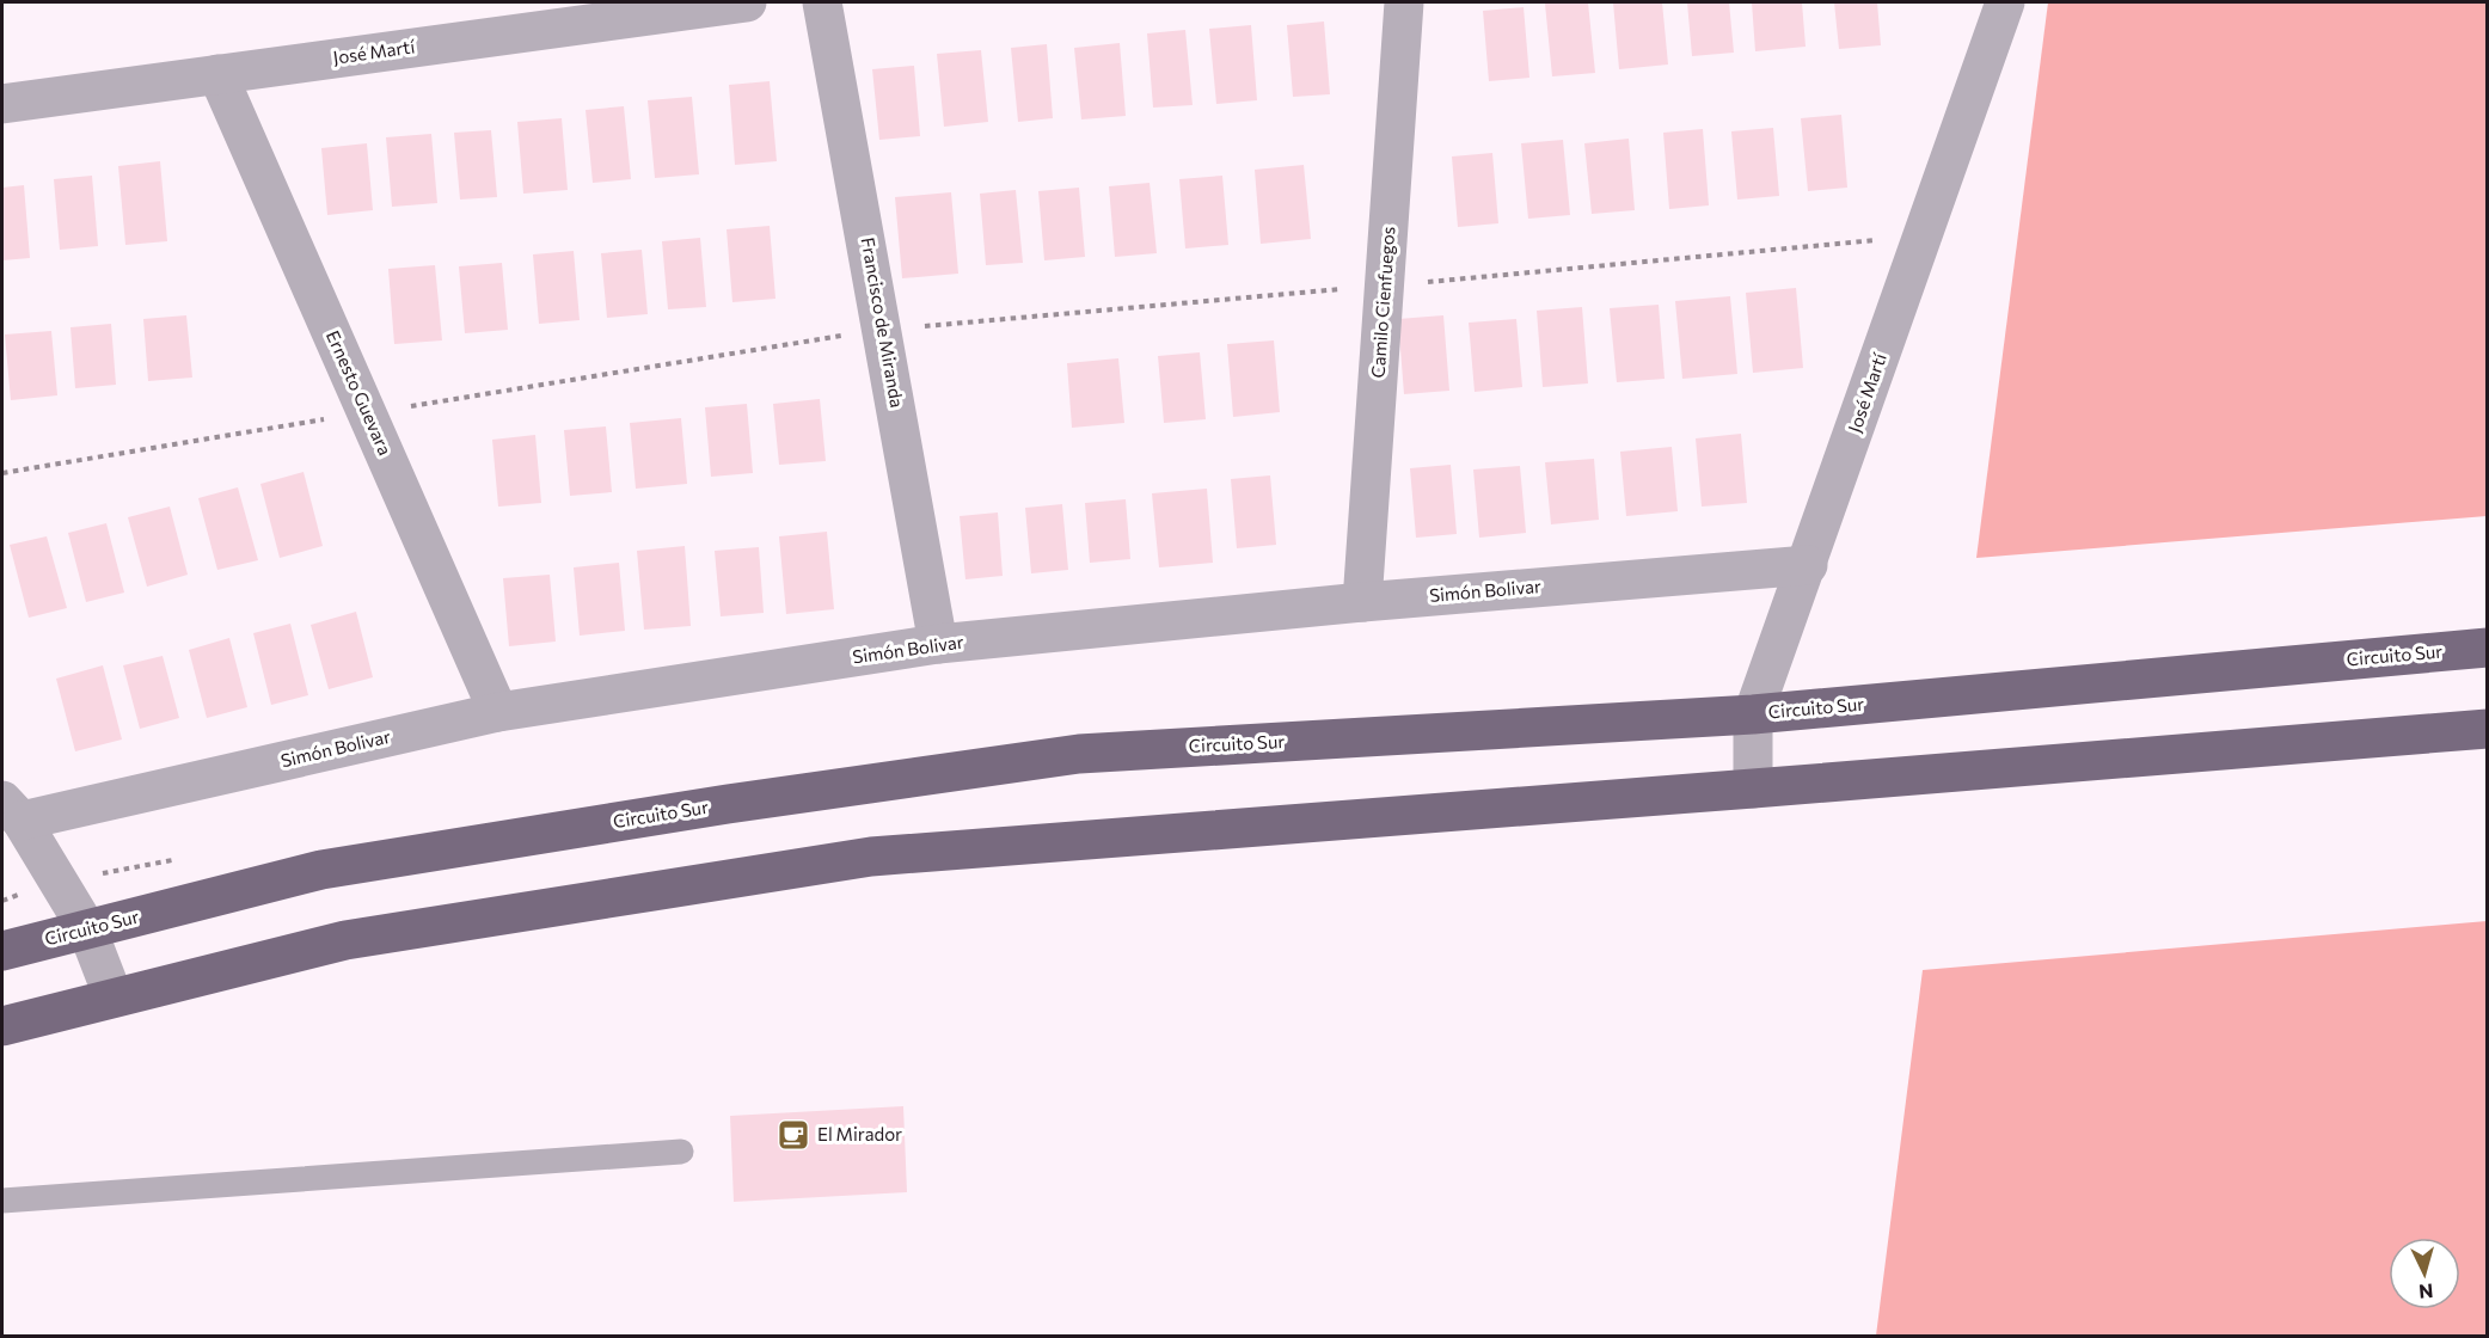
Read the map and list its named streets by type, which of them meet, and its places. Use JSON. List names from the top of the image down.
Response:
{
  "streets": {
    "highway": ["Circuito Sur"],
    "street": [
      "José Martí",
      "Camilo Cienfuegos",
      "Francisco de Miranda",
      "Ernesto Guevara",
      "Simón Bolivar"
    ]
  },
  "crossings": [
    ["José Martí", "Ernesto Guevara"],
    ["José Martí", "Simón Bolivar"],
    ["José Martí", "Circuito Sur"],
    ["Camilo Cienfuegos", "Simón Bolivar"],
    ["Francisco de Miranda", "Simón Bolivar"],
    ["Ernesto Guevara", "Simón Bolivar"]
  ],
  "places": {
    "cafe": ["El Mirador"]
  },
  "north": "bottom"
}
